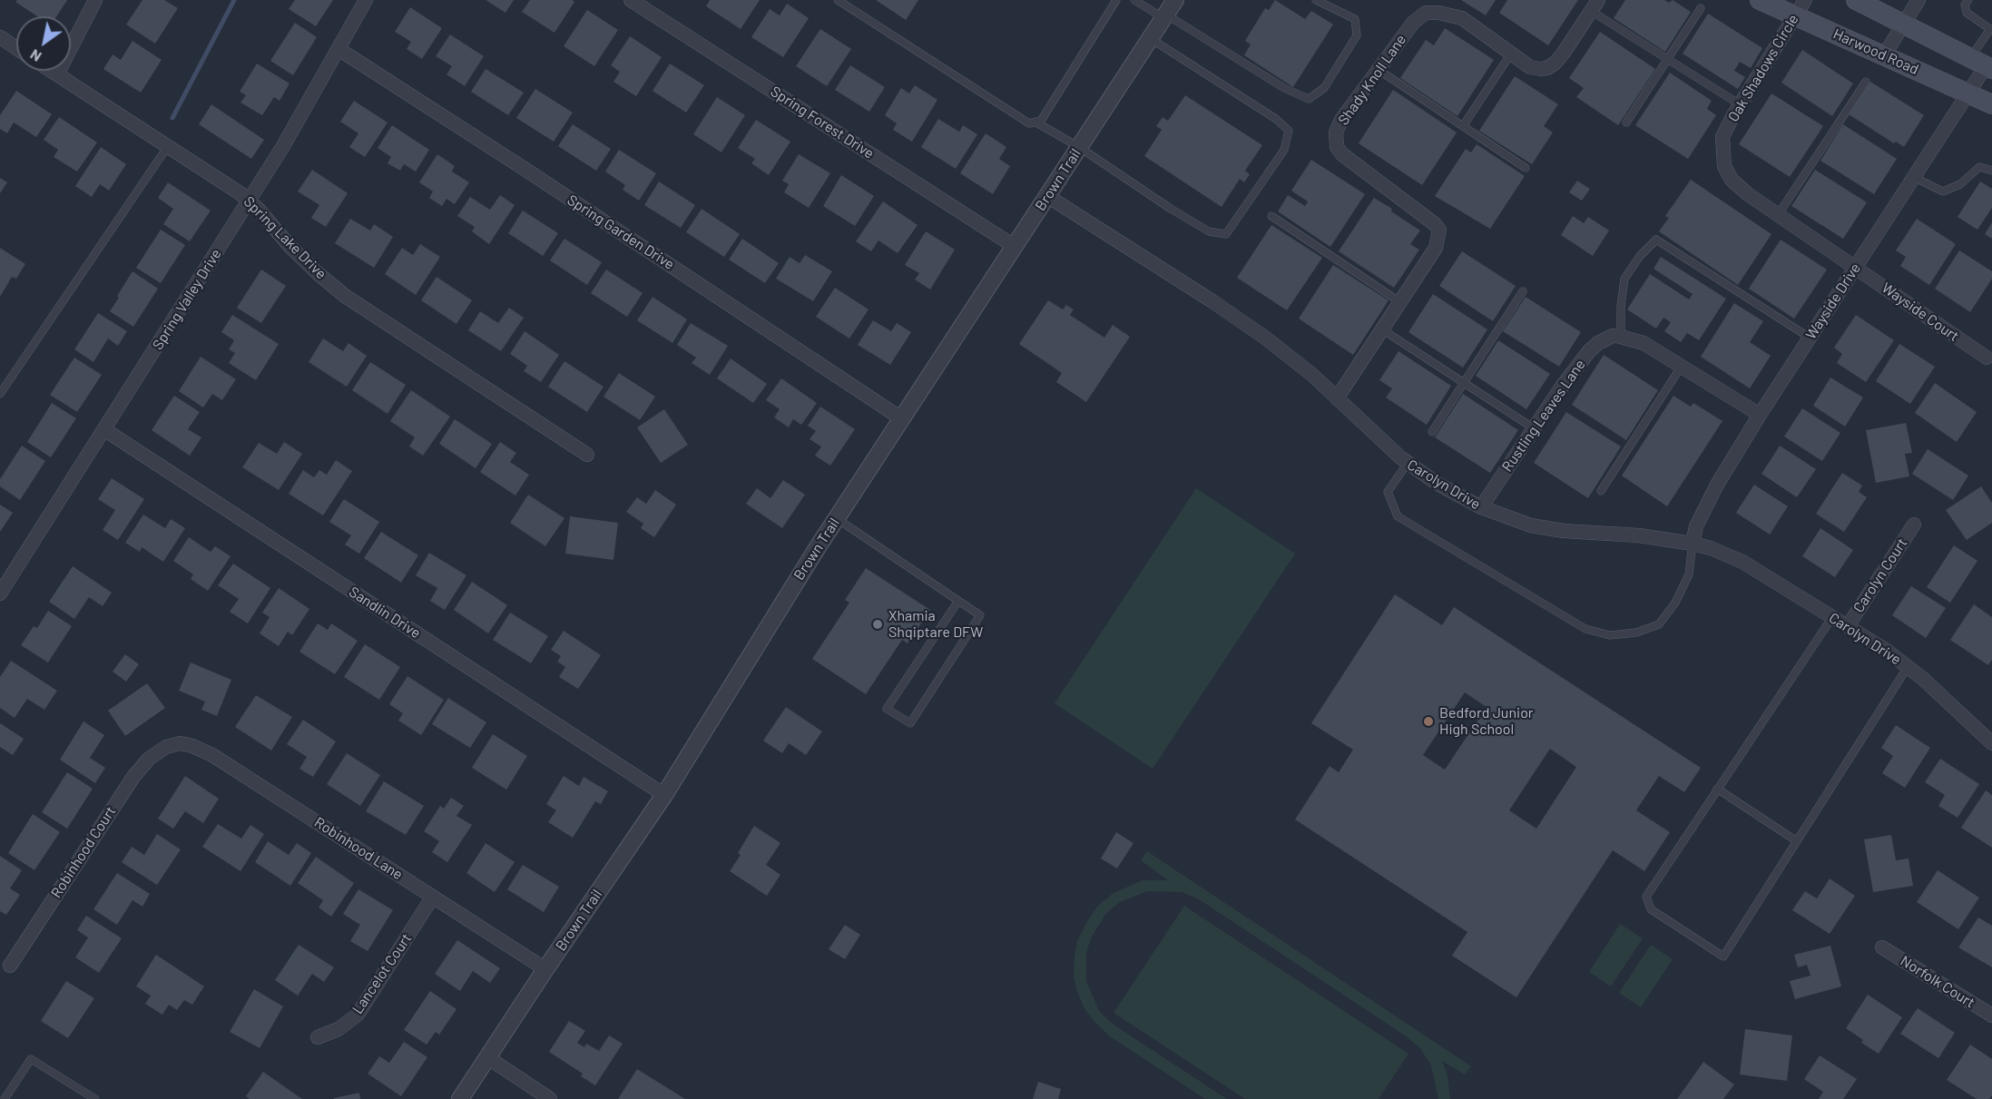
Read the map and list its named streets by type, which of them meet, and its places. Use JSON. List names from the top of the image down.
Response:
{
  "streets": {
    "main road": ["Harwood Road"],
    "street": [
      "Oak Shadows Circle",
      "Shady Knoll Lane",
      "Spring Forest Drive",
      "Brown Trail",
      "Spring Garden Drive",
      "Spring Lake Drive",
      "Spring Valley Drive",
      "Wayside Drive",
      "Wayside Court",
      "Rustling Leaves Lane",
      "Carolyn Drive",
      "Carolyn Court",
      "Sandlin Drive",
      "Robinhood Lane",
      "Robinhood Court",
      "Lancelot Court",
      "Norfolk Court"
    ]
  },
  "crossings": [
    ["Harwood Road", "Oak Shadows Circle"],
    ["Harwood Road", "Wayside Drive"],
    ["Oak Shadows Circle", "Wayside Drive"],
    ["Oak Shadows Circle", "Wayside Court"],
    ["Shady Knoll Lane", "Carolyn Drive"],
    ["Spring Forest Drive", "Brown Trail"],
    ["Brown Trail", "Spring Garden Drive"],
    ["Brown Trail", "Carolyn Drive"],
    ["Brown Trail", "Sandlin Drive"],
    ["Brown Trail", "Robinhood Lane"],
    ["Spring Garden Drive", "Spring Valley Drive"],
    ["Spring Lake Drive", "Spring Valley Drive"],
    ["Spring Valley Drive", "Sandlin Drive"],
    ["Wayside Drive", "Wayside Court"],
    ["Wayside Drive", "Carolyn Drive"],
    ["Rustling Leaves Lane", "Carolyn Drive"],
    ["Carolyn Drive", "Carolyn Court"],
    ["Robinhood Lane", "Robinhood Court"],
    ["Robinhood Lane", "Lancelot Court"]
  ],
  "places": ["Xhamia Shqiptare DFW", "Bedford Junior High School"],
  "north": "bottom left"
}
